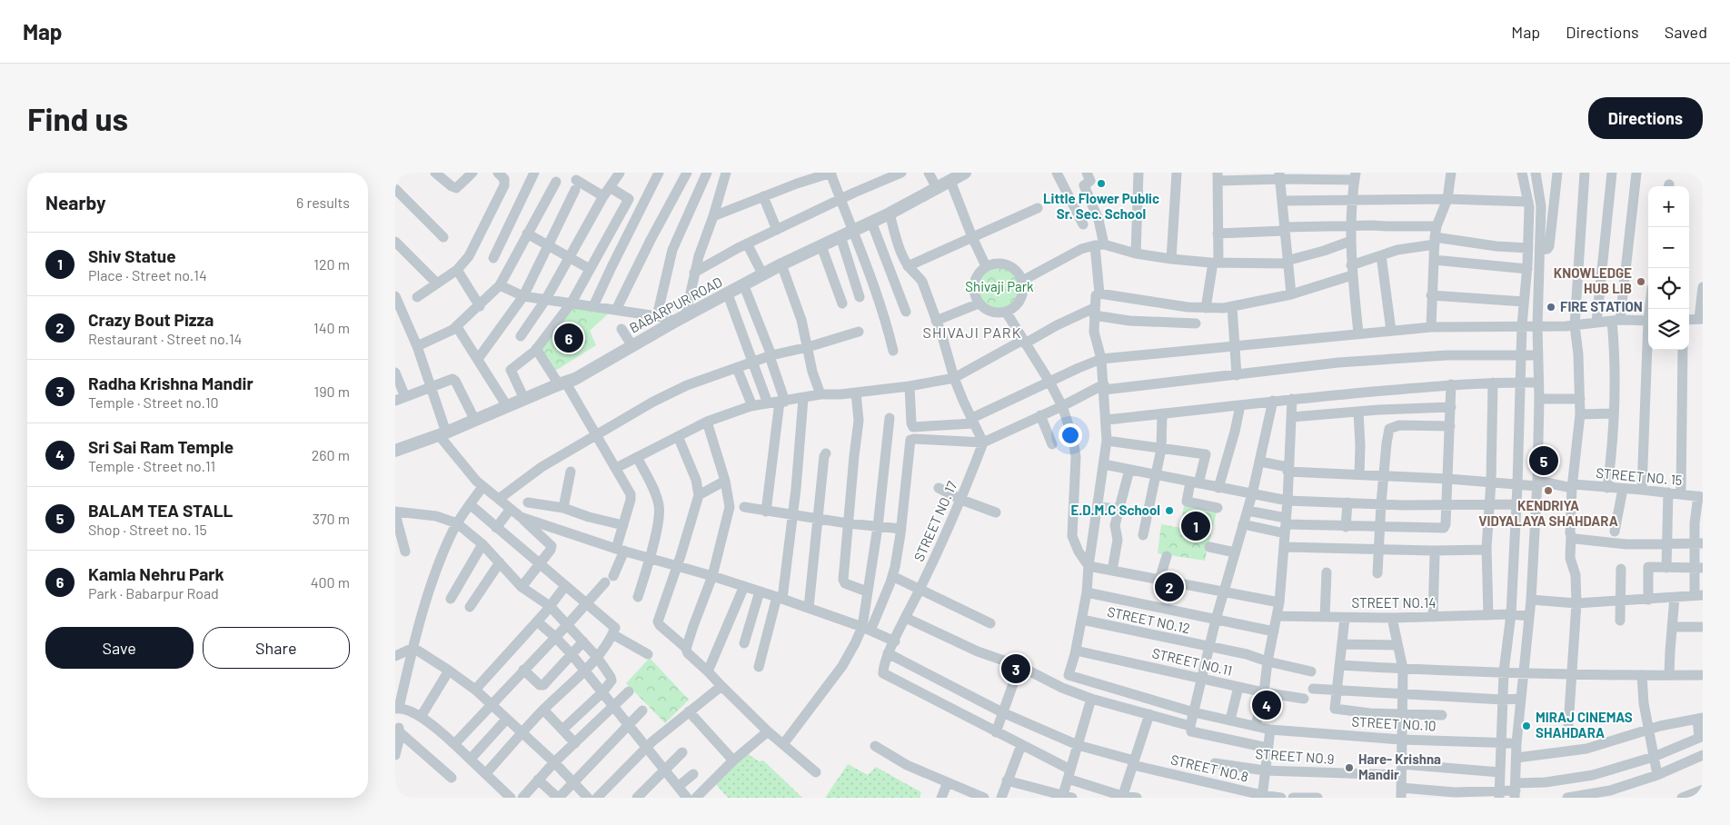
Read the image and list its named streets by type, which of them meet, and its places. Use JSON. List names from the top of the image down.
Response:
{
  "streets": {
    "street": [
      "BABARPUR ROAD",
      "STREET NO. 15",
      "STREET NO. 17",
      "STREET NO.14",
      "STREET NO.12",
      "STREET NO.11",
      "STREET NO.10",
      "STREET NO.9",
      "STREET NO.8"
    ]
  },
  "crossings": [
    ["STREET NO. 17", "STREET NO.8"],
    ["STREET NO.11", "STREET NO.10"]
  ],
  "districts": ["SHIVAJI PARK"],
  "parks": ["Shivaji Park"],
  "places": [
    "Little Flower Public Sr. Sec. School",
    "KNOWLEDGE HUB LIB",
    "FIRE STATION",
    "KENDRIYA VIDYALAYA SHAHDARA",
    "E.D.M.C School",
    "MIRAJ CINEMAS SHAHDARA",
    "Hare- Krishna Mandir"
  ],
  "page": {
    "header": "Map",
    "nav": ["Map", "Directions", "Saved"],
    "buttons": [
      "Directions",
      ["Save", "Share"]
    ],
    "title": "Find us",
    "heading": ["Nearby", "6 results"],
    "map_buttons": ["+", "−"],
    "list": [
      {
        "mark": "1",
        "name": "Shiv Statue",
        "note": "Place · Street no.14",
        "value": "120 m"
      },
      {
        "mark": "2",
        "name": "Crazy Bout Pizza",
        "note": "Restaurant · Street no.14",
        "value": "140 m"
      },
      {
        "mark": "3",
        "name": "Radha Krishna Mandir",
        "note": "Temple · Street no.10",
        "value": "190 m"
      },
      {
        "mark": "4",
        "name": "Sri Sai Ram Temple",
        "note": "Temple · Street no.11",
        "value": "260 m"
      },
      {
        "mark": "5",
        "name": "BALAM TEA STALL",
        "note": "Shop · Street no. 15",
        "value": "370 m"
      },
      {
        "mark": "6",
        "name": "Kamla Nehru Park",
        "note": "Park · Babarpur Road",
        "value": "400 m"
      }
    ],
    "pins": [
      "6",
      "5",
      "1",
      "2",
      "3",
      "4"
    ]
  }
}
